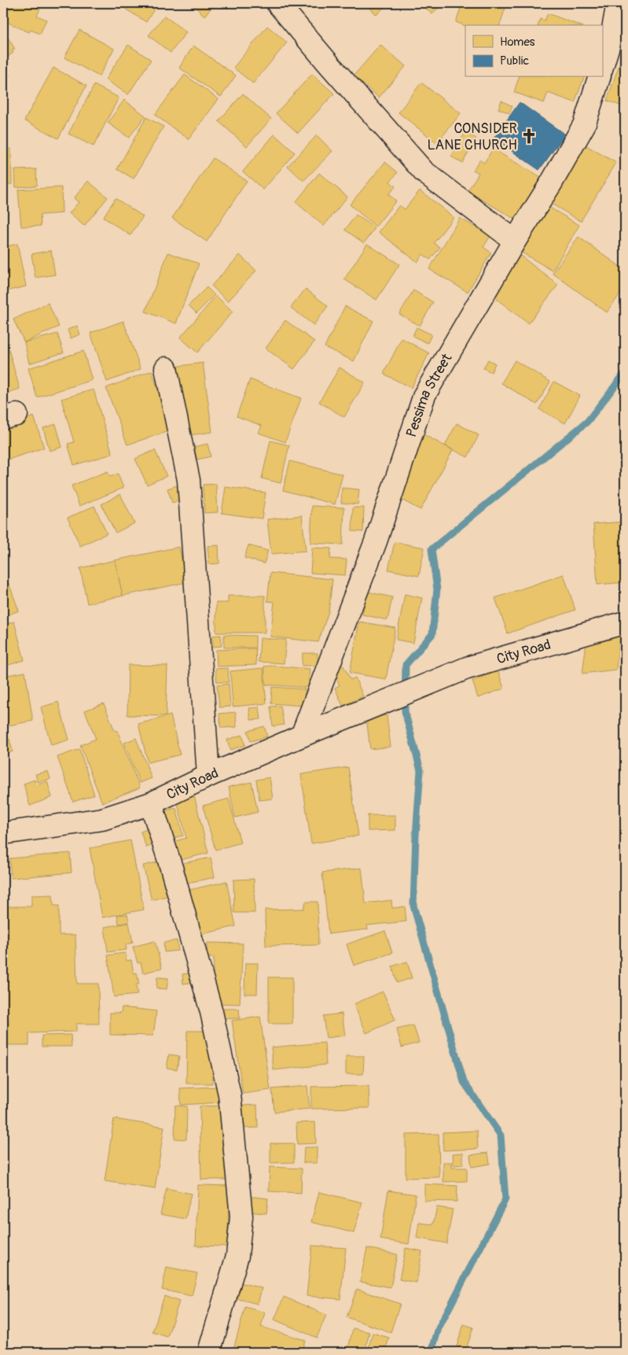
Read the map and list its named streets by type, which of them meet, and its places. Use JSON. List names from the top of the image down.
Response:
{
  "streets": {
    "street": ["Pessima Street", "City Road"]
  },
  "crossings": [
    ["Pessima Street", "City Road"]
  ],
  "places": {
    "church": ["CONSIDER LANE CHURCH"]
  },
  "legend": ["Homes", "Public"]
}
